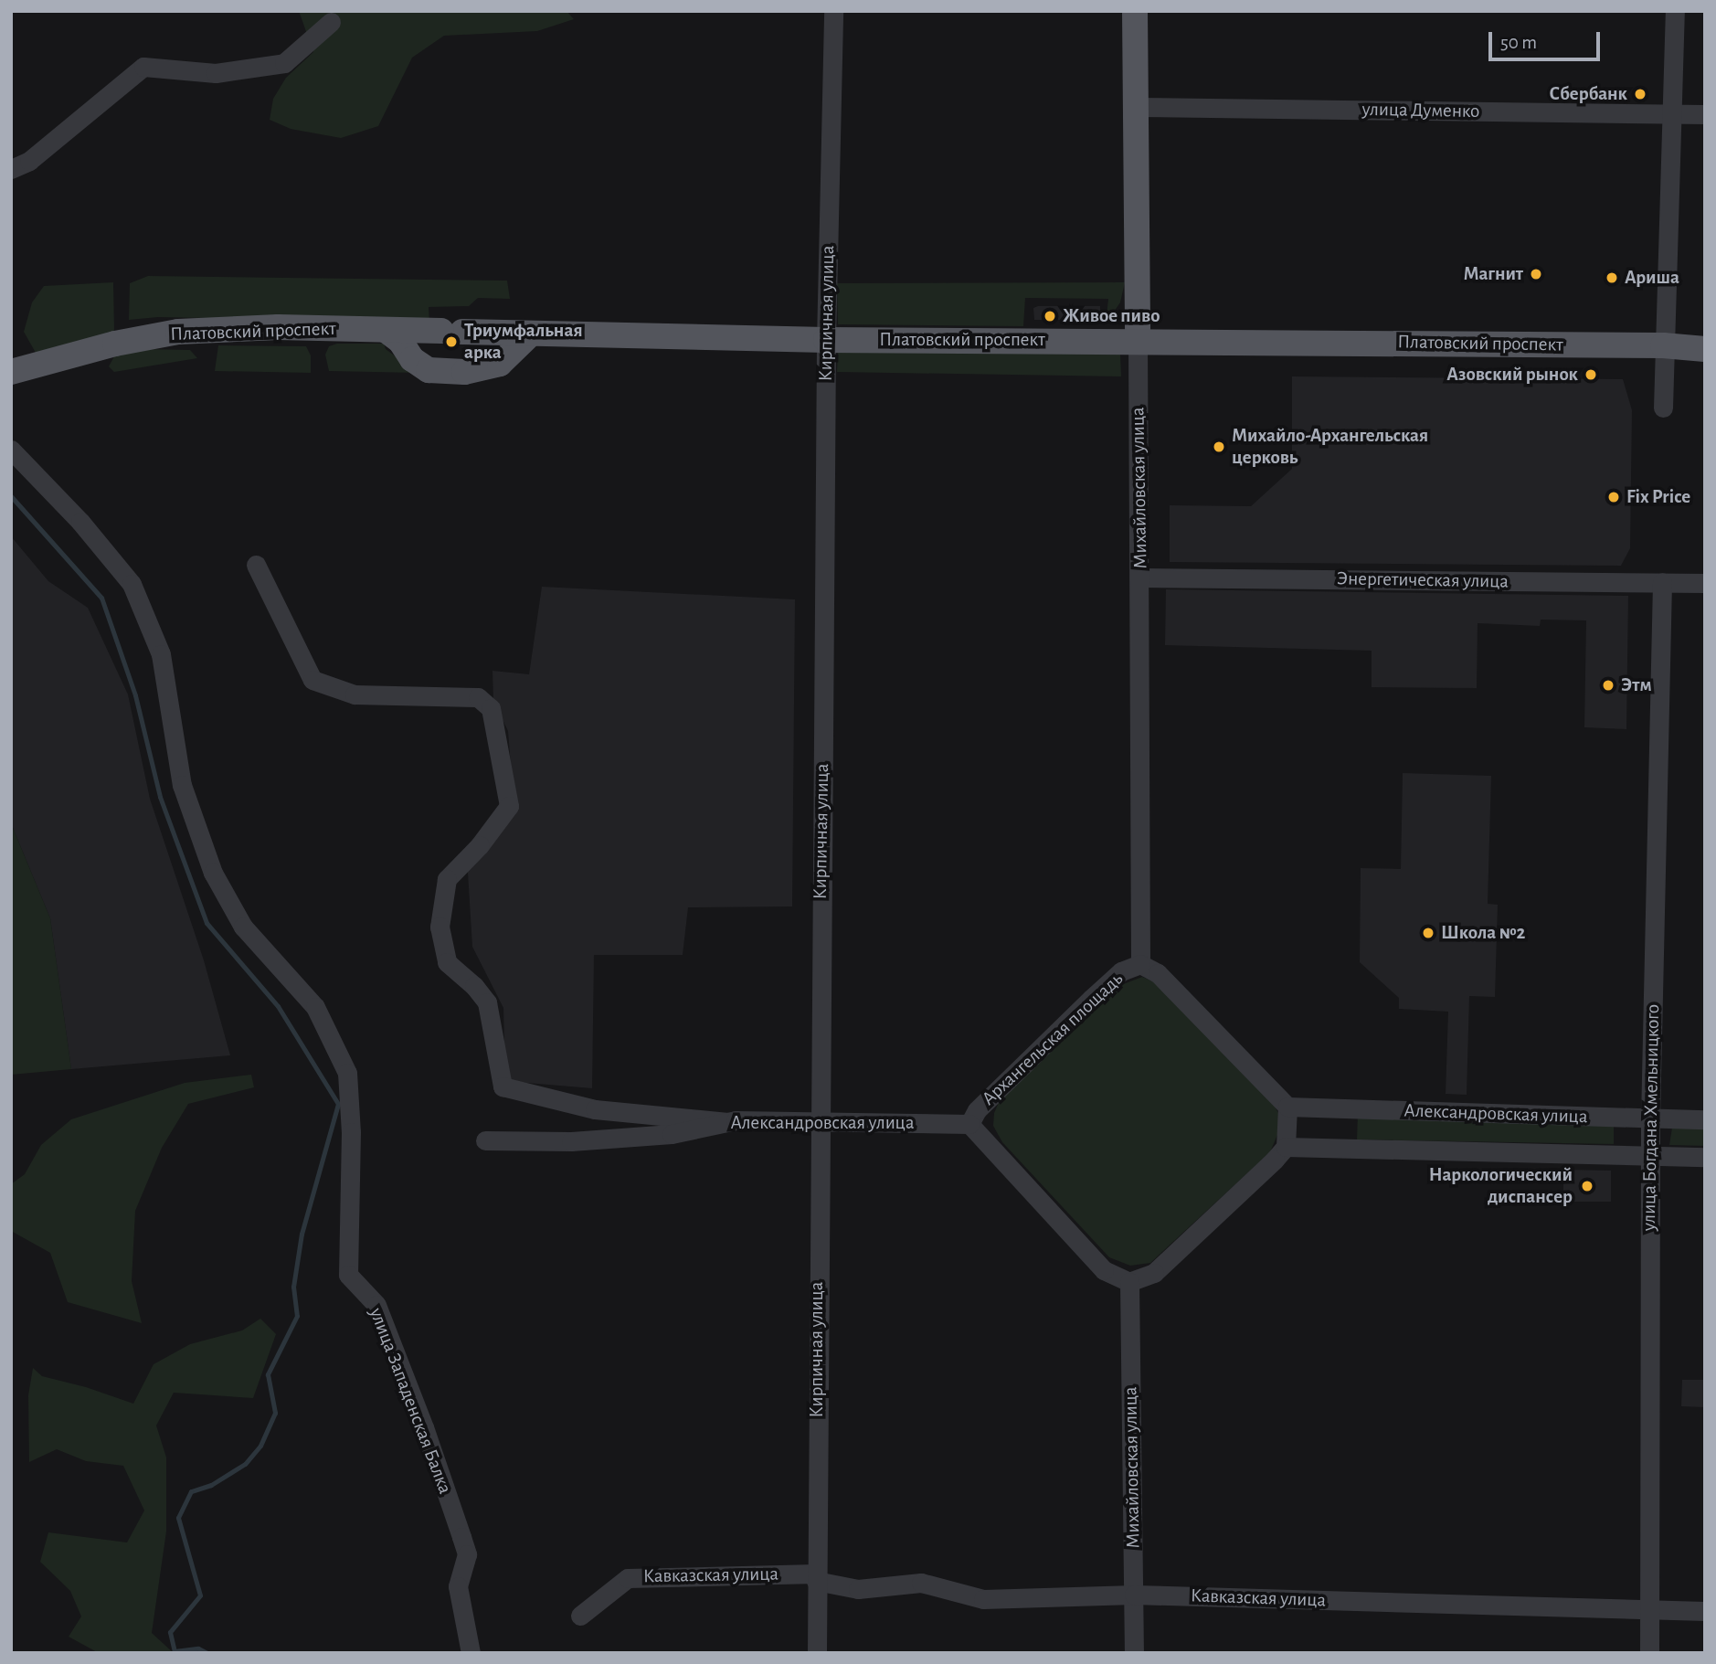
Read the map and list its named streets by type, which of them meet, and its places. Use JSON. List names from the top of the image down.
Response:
{
  "streets": {
    "main road": ["Платовский проспект", "Михайловская улица"],
    "street": [
      "улица Думенко",
      "Кирпичная улица",
      "Энергетическая улица",
      "Архангельская площадь",
      "Александровская улица",
      "улица Богдана Хмельницкого",
      "улица Западенская Балка",
      "Кавказская улица"
    ]
  },
  "crossings": [
    ["улица Думенко", "Михайловская улица"],
    ["Кирпичная улица", "Платовский проспект"],
    ["Кирпичная улица", "Александровская улица"],
    ["Кирпичная улица", "Кавказская улица"],
    ["Платовский проспект", "Михайловская улица"],
    ["Михайловская улица", "Энергетическая улица"],
    ["Михайловская улица", "Архангельская площадь"],
    ["Михайловская улица", "Кавказская улица"],
    ["Энергетическая улица", "улица Богдана Хмельницкого"],
    ["Архангельская площадь", "Александровская улица"],
    ["Александровская улица", "улица Богдана Хмельницкого"],
    ["улица Богдана Хмельницкого", "Кавказская улица"]
  ],
  "places": [
    "Сбербанк",
    "Магнит",
    "Ариша",
    "Живое пиво",
    "Триумфальная арка",
    "Азовский рынок",
    "Михайло-Архангельская церковь",
    "Fix Price",
    "Этм",
    "Школа №2",
    "Наркологический диспансер"
  ],
  "scale_bar": "50 m"
}
